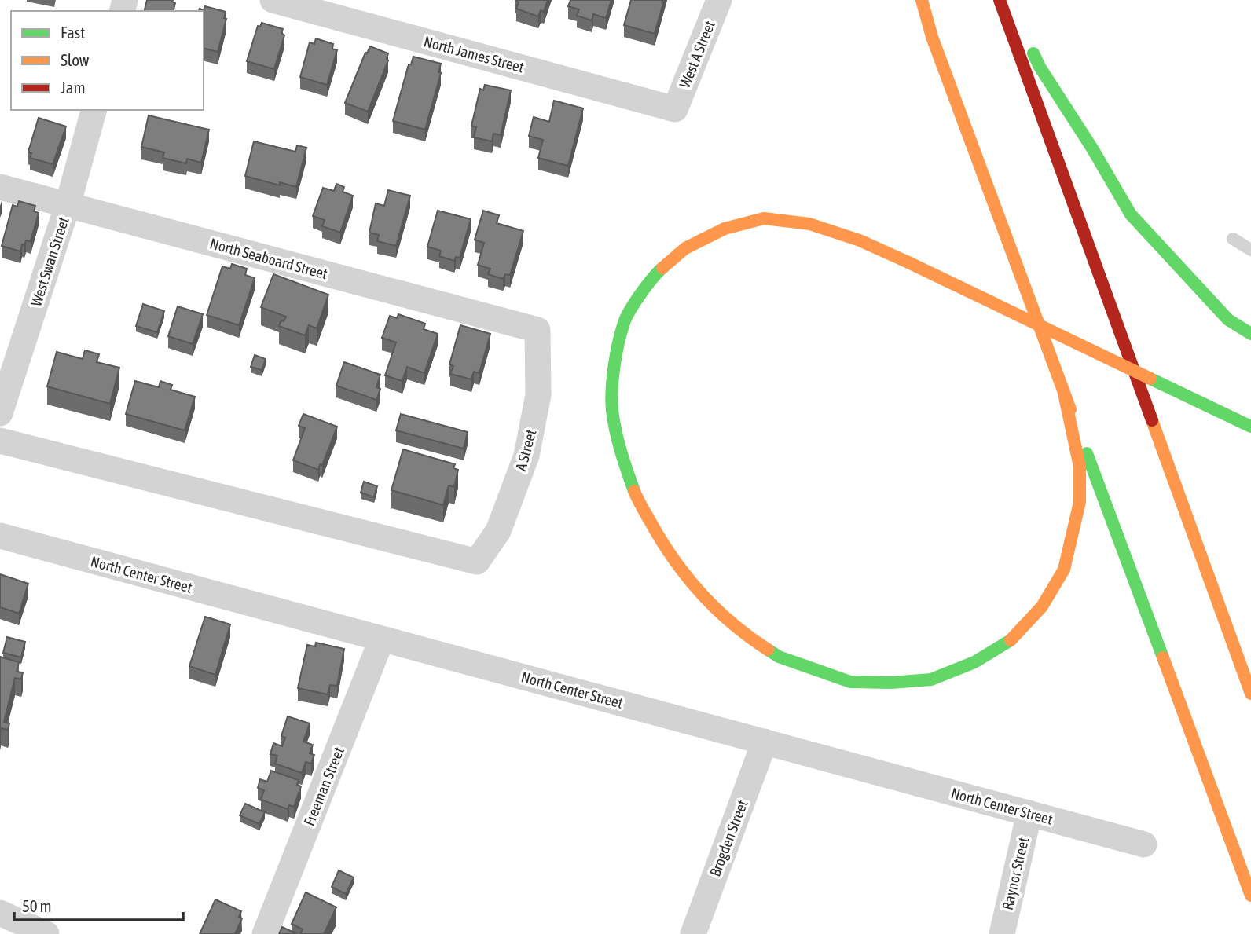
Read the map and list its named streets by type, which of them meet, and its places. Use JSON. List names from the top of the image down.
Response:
{
  "streets": {
    "street": [
      "North James Street",
      "West A Street",
      "North Seaboard Street",
      "West Swan Street",
      "A Street",
      "North Center Street",
      "Freeman Street",
      "Brogden Street",
      "Raynor Street"
    ]
  },
  "crossings": [
    ["North James Street", "West A Street"],
    ["North Seaboard Street", "West Swan Street"],
    ["North Seaboard Street", "A Street"],
    ["North Center Street", "Freeman Street"],
    ["North Center Street", "Brogden Street"],
    ["North Center Street", "Raynor Street"]
  ],
  "legend": ["Fast", "Slow", "Jam"],
  "scale_bar": "50 m"
}
